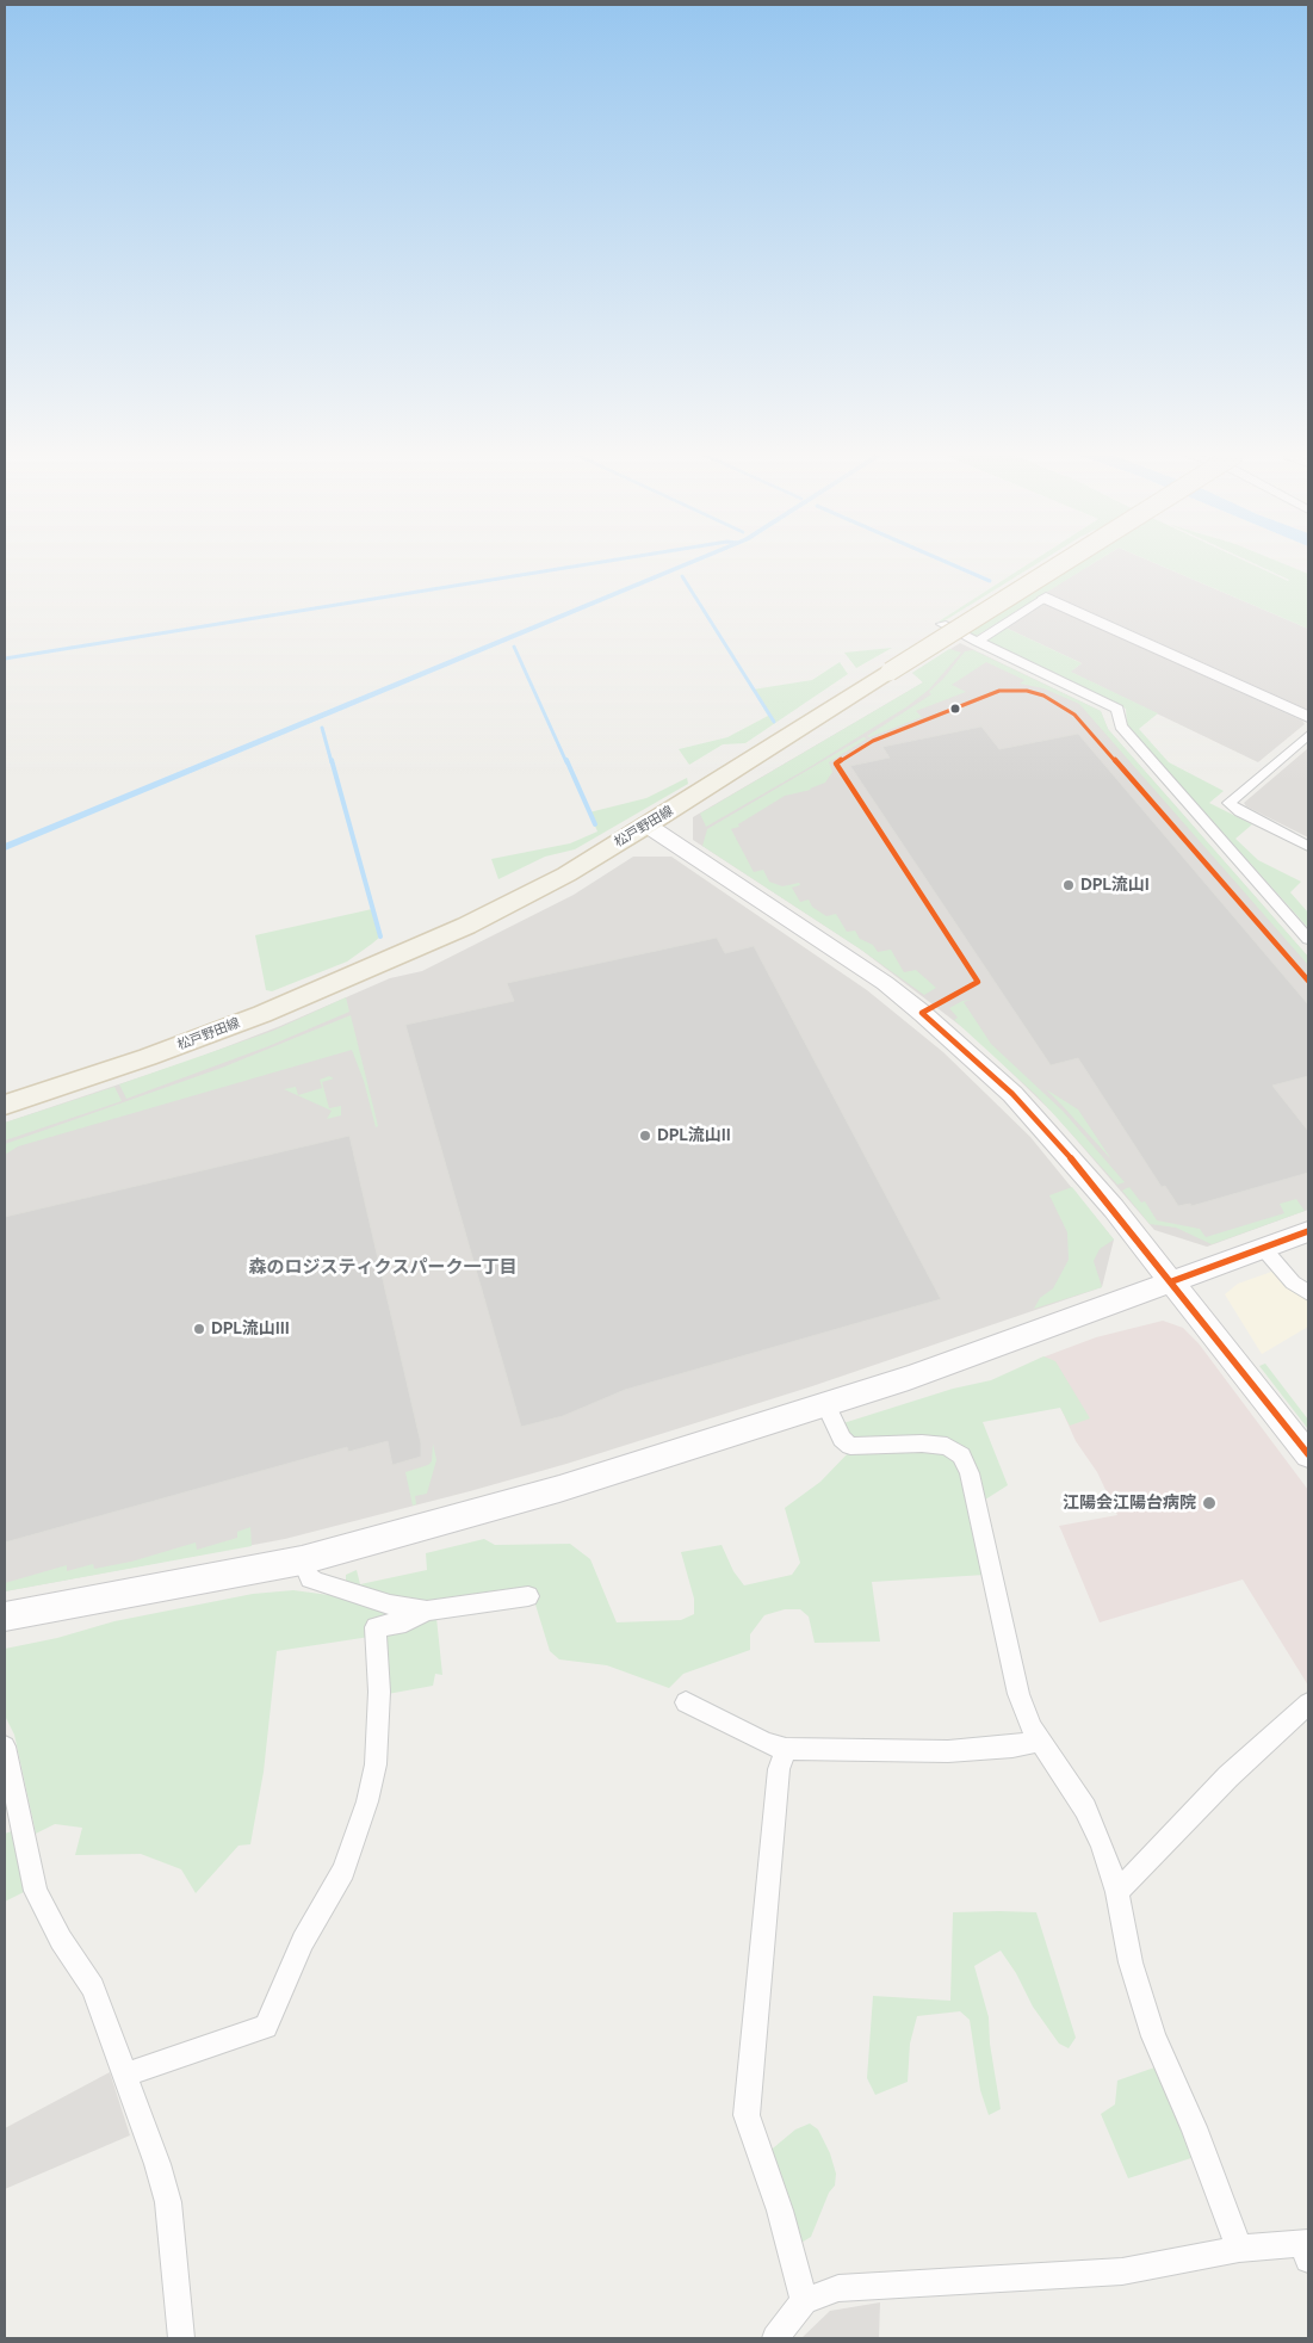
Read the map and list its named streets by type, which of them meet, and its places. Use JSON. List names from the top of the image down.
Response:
{
  "streets": {
    "main road": ["松戸野田線"]
  },
  "districts": ["森のロジスティクスパーク一丁目"],
  "places": [
    "DPL流山I",
    "DPL流山II",
    "DPL流山III",
    "江陽会江陽台病院"
  ]
}
